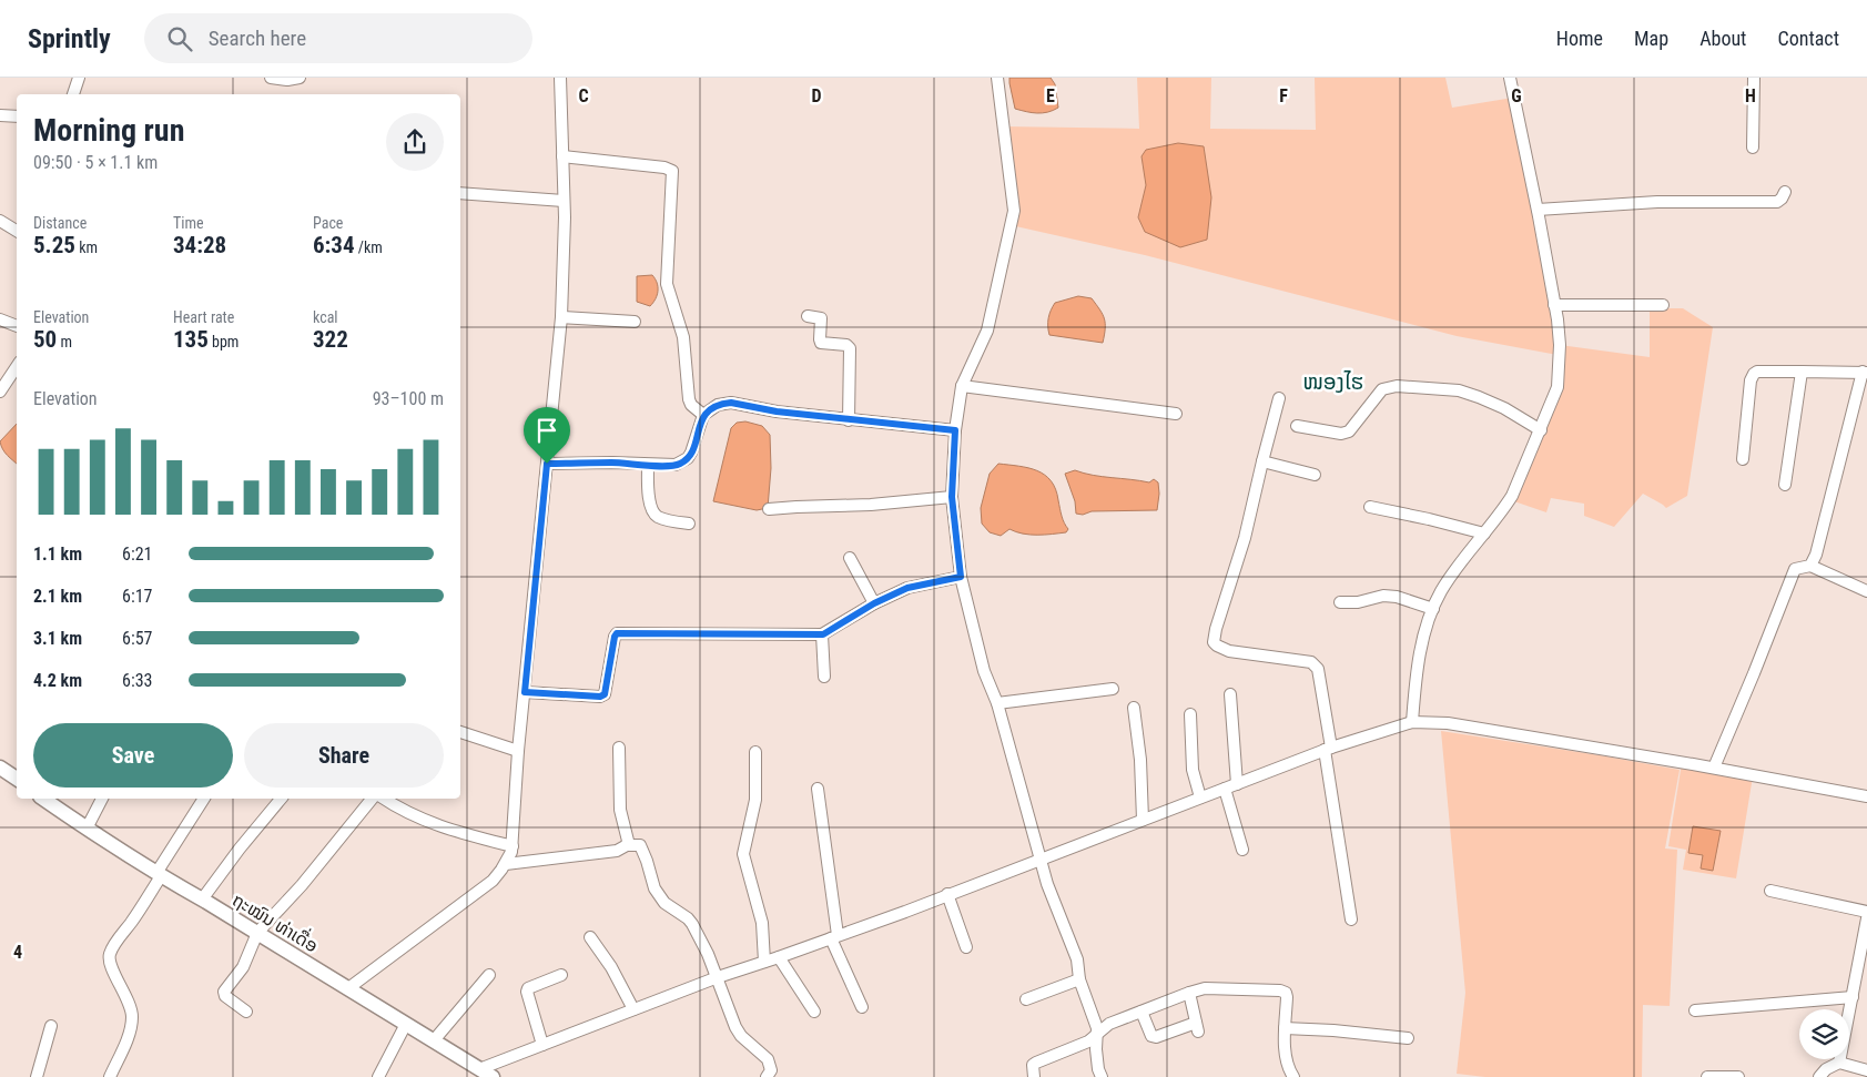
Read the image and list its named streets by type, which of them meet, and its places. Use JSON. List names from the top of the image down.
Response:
{
  "streets": {
    "main road": ["ຖະໝົນ ທ່າເດື່ອ"]
  },
  "districts": ["ໜອງໄຮ"],
  "page": {
    "header": "Sprintly",
    "search": "Search here",
    "nav": [
      "Home",
      "Map",
      "About",
      "Contact"
    ],
    "heading": ["Morning run", "09:50 · 5 × 1.1 km"],
    "stats": [
      ["Distance", "5.25 km"],
      ["Time", "34:28"],
      ["Pace", "6:34 /km"],
      ["Elevation", "50 m"],
      ["Heart rate", "135 bpm"],
      ["kcal", "322"]
    ],
    "chart": ["Elevation", "93–100 m"],
    "list": [
      {
        "name": "1.1 km",
        "note": "6:21"
      },
      {
        "name": "2.1 km",
        "note": "6:17"
      },
      {
        "name": "3.1 km",
        "note": "6:57"
      },
      {
        "name": "4.2 km",
        "note": "6:33"
      }
    ],
    "buttons": ["Save", "Share"]
  },
  "grid": {
    "columns": [
      "C",
      "D",
      "E",
      "F",
      "G",
      "H"
    ],
    "rows": ["4"]
  }
}
